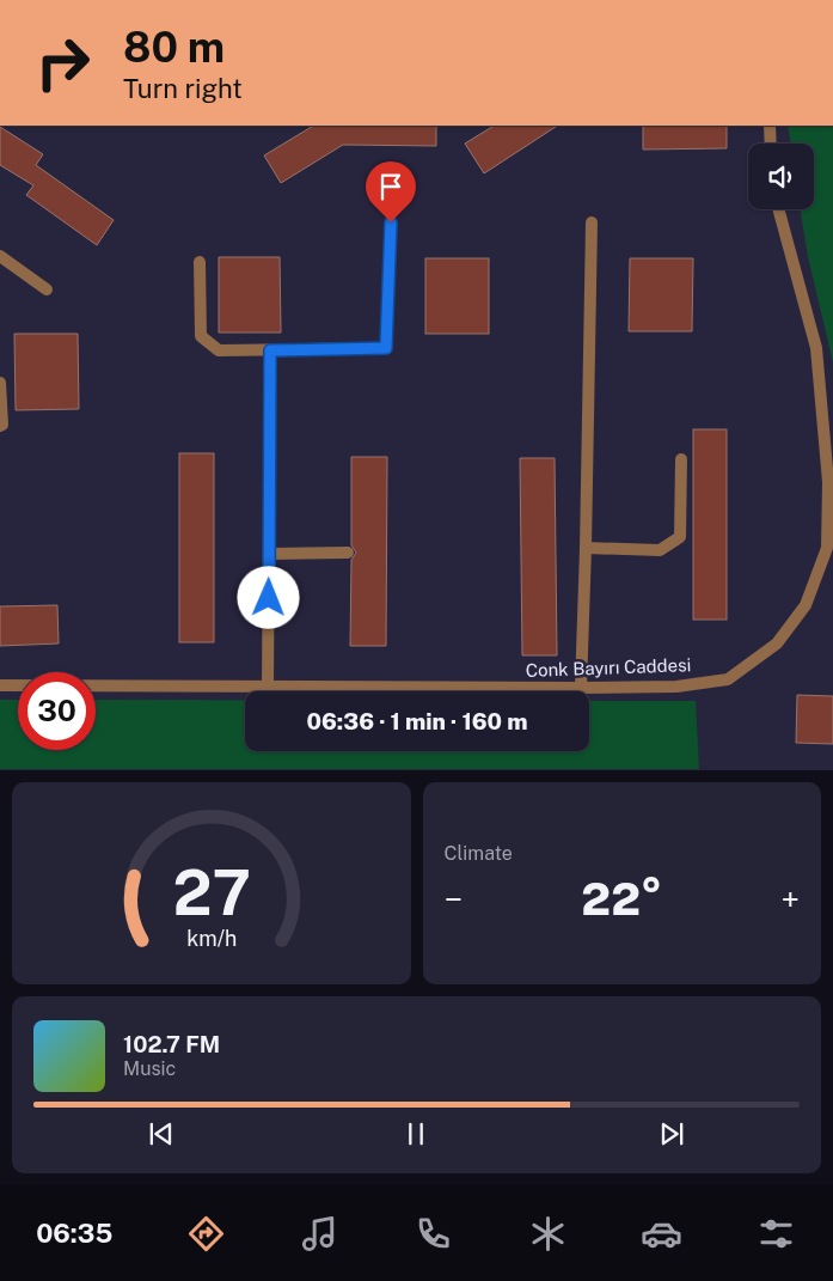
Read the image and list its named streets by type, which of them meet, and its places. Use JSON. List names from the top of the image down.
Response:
{
  "streets": {
    "street": ["Conk Bayırı Caddesi"]
  },
  "page": {
    "turn": ["80 m", "Turn right"],
    "limit": "30",
    "trip": "06:36 · 1 min · 160 m",
    "tile": "Climate",
    "heat": ["−", "22°", "+"],
    "song": ["102.7 FM", "Music"],
    "tabs": "06:35",
    "gauge": ["27", "km/h"]
  }
}
